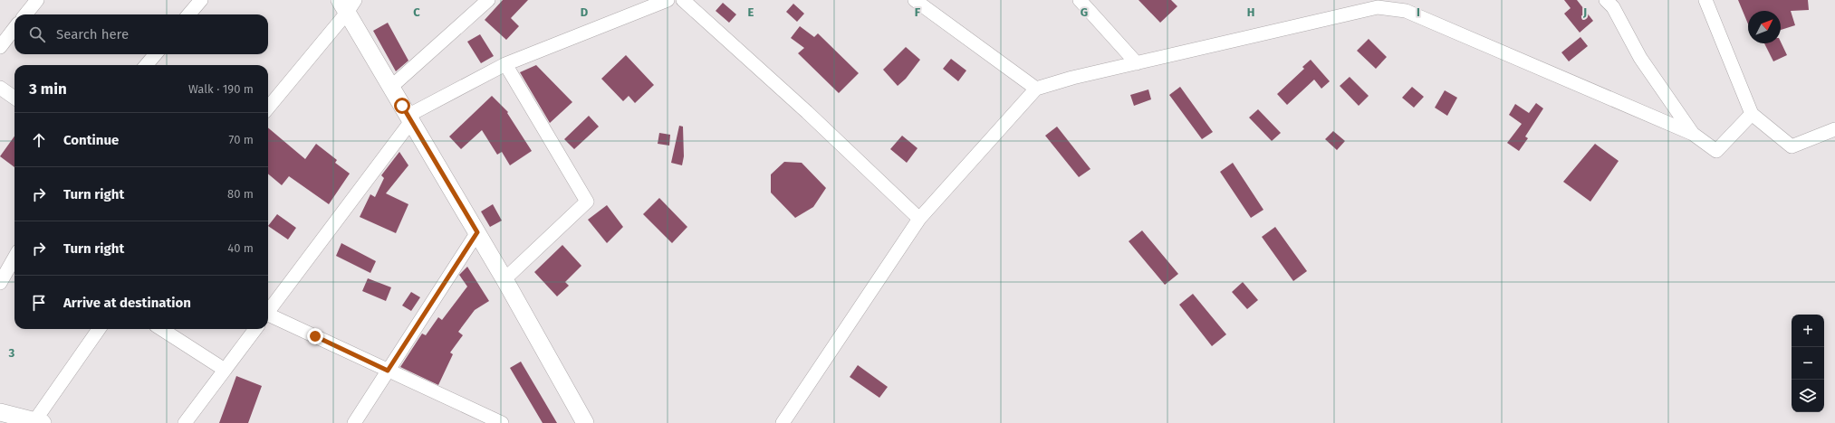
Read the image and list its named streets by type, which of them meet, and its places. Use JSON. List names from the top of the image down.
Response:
{
  "north": "top right",
  "page": {
    "search": "Search here",
    "heading": ["3 min", "Walk · 190 m"],
    "list": [
      ["Continue", "70 m"],
      ["Turn right", "80 m"],
      ["Turn right", "40 m"],
      "Arrive at destination"
    ],
    "map_buttons": ["+", "−"]
  },
  "grid": {
    "columns": [
      "C",
      "D",
      "E",
      "F",
      "G",
      "H",
      "I",
      "J"
    ],
    "rows": ["3"]
  }
}
